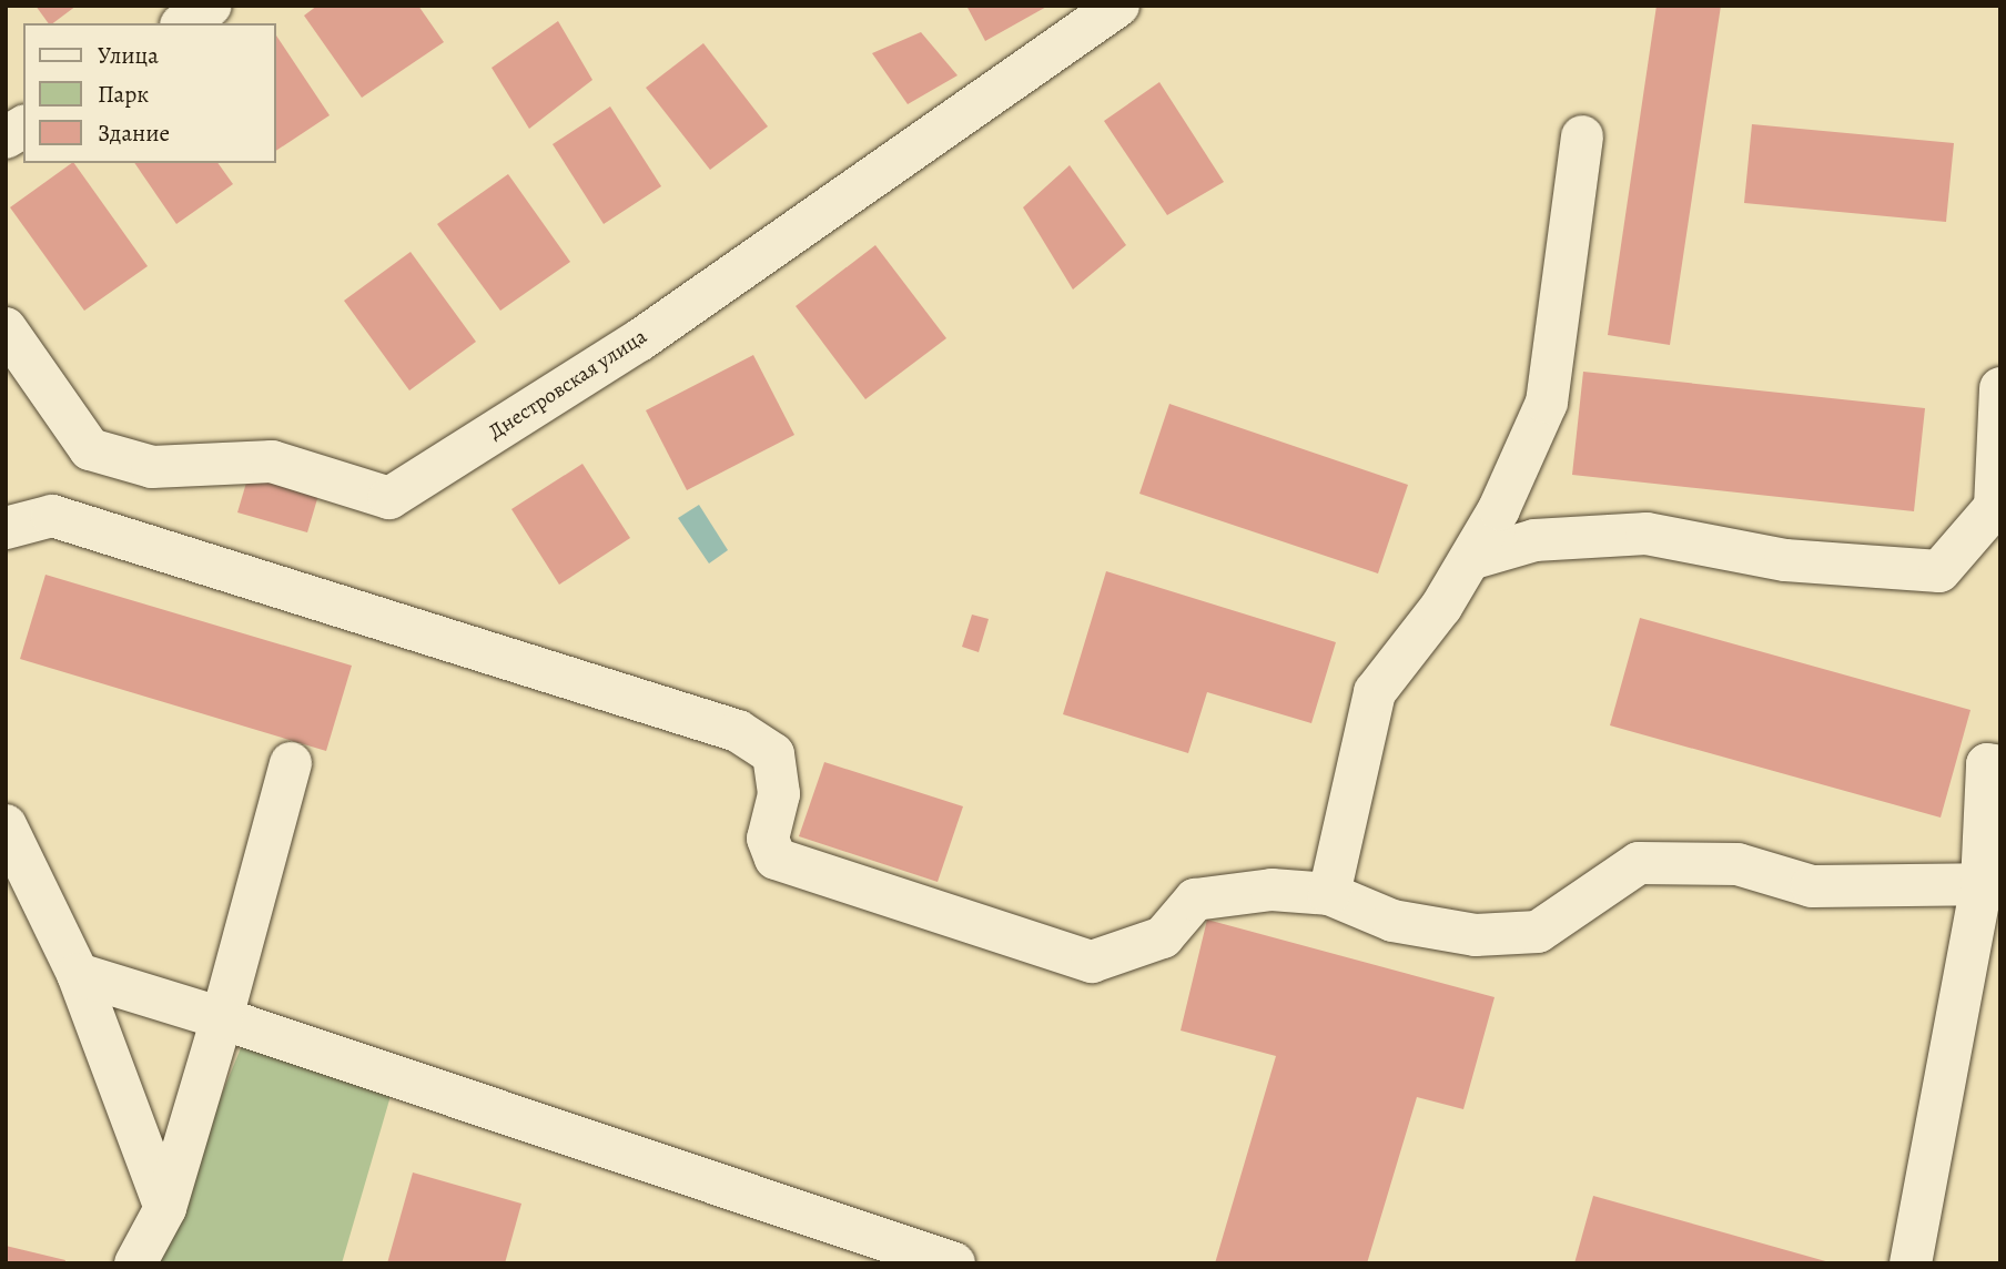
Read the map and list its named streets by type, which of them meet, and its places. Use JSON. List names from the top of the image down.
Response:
{
  "streets": {
    "street": ["Днестровская улица"]
  },
  "legend": ["Улица", "Парк", "Здание"]
}
